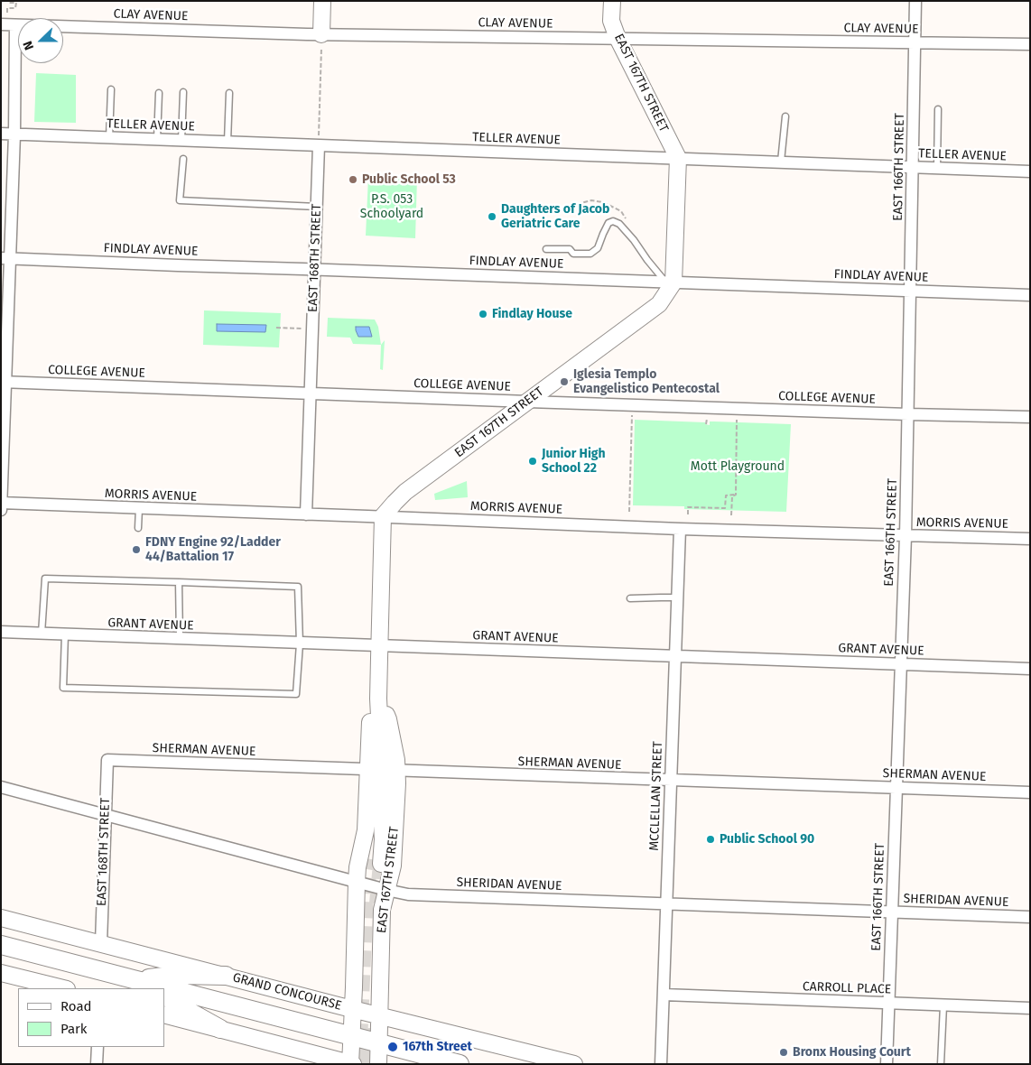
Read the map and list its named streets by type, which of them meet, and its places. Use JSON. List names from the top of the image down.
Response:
{
  "streets": {
    "main road": ["GRAND CONCOURSE"],
    "street": [
      "CLAY AVENUE",
      "EAST 167TH STREET",
      "TELLER AVENUE",
      "EAST 166TH STREET",
      "FINDLAY AVENUE",
      "EAST 168TH STREET",
      "COLLEGE AVENUE",
      "MORRIS AVENUE",
      "GRANT AVENUE",
      "SHERMAN AVENUE",
      "MCCLELLAN STREET",
      "SHERIDAN AVENUE",
      "CARROLL PLACE"
    ]
  },
  "crossings": [
    ["CLAY AVENUE", "EAST 167TH STREET"],
    ["CLAY AVENUE", "EAST 166TH STREET"],
    ["EAST 167TH STREET", "TELLER AVENUE"],
    ["EAST 167TH STREET", "FINDLAY AVENUE"],
    ["EAST 167TH STREET", "COLLEGE AVENUE"],
    ["EAST 167TH STREET", "MORRIS AVENUE"],
    ["EAST 167TH STREET", "GRANT AVENUE"],
    ["EAST 167TH STREET", "SHERMAN AVENUE"],
    ["EAST 167TH STREET", "SHERIDAN AVENUE"],
    ["EAST 167TH STREET", "GRAND CONCOURSE"],
    ["TELLER AVENUE", "EAST 166TH STREET"],
    ["TELLER AVENUE", "EAST 168TH STREET"],
    ["EAST 166TH STREET", "FINDLAY AVENUE"],
    ["EAST 166TH STREET", "COLLEGE AVENUE"],
    ["EAST 166TH STREET", "MORRIS AVENUE"],
    ["EAST 166TH STREET", "GRANT AVENUE"],
    ["EAST 166TH STREET", "SHERMAN AVENUE"],
    ["EAST 166TH STREET", "SHERIDAN AVENUE"],
    ["EAST 166TH STREET", "CARROLL PLACE"],
    ["FINDLAY AVENUE", "EAST 168TH STREET"],
    ["EAST 168TH STREET", "COLLEGE AVENUE"],
    ["EAST 168TH STREET", "MORRIS AVENUE"],
    ["EAST 168TH STREET", "SHERMAN AVENUE"],
    ["EAST 168TH STREET", "SHERIDAN AVENUE"],
    ["EAST 168TH STREET", "GRAND CONCOURSE"],
    ["MORRIS AVENUE", "MCCLELLAN STREET"],
    ["GRANT AVENUE", "MCCLELLAN STREET"],
    ["SHERMAN AVENUE", "MCCLELLAN STREET"],
    ["MCCLELLAN STREET", "SHERIDAN AVENUE"],
    ["MCCLELLAN STREET", "CARROLL PLACE"]
  ],
  "parks": ["P.S. 053 Schoolyard", "Mott Playground"],
  "places": [
    "Public School 53",
    "Daughters of Jacob Geriatric Care",
    "Findlay House",
    "Iglesia Templo Evangelistico Pentecostal",
    "Junior High School 22",
    "FDNY Engine 92/Ladder 44/Battalion 17",
    "Public School 90",
    "167th Street",
    "Bronx Housing Court"
  ],
  "legend": ["Road", "Park"],
  "north": "left"
}
